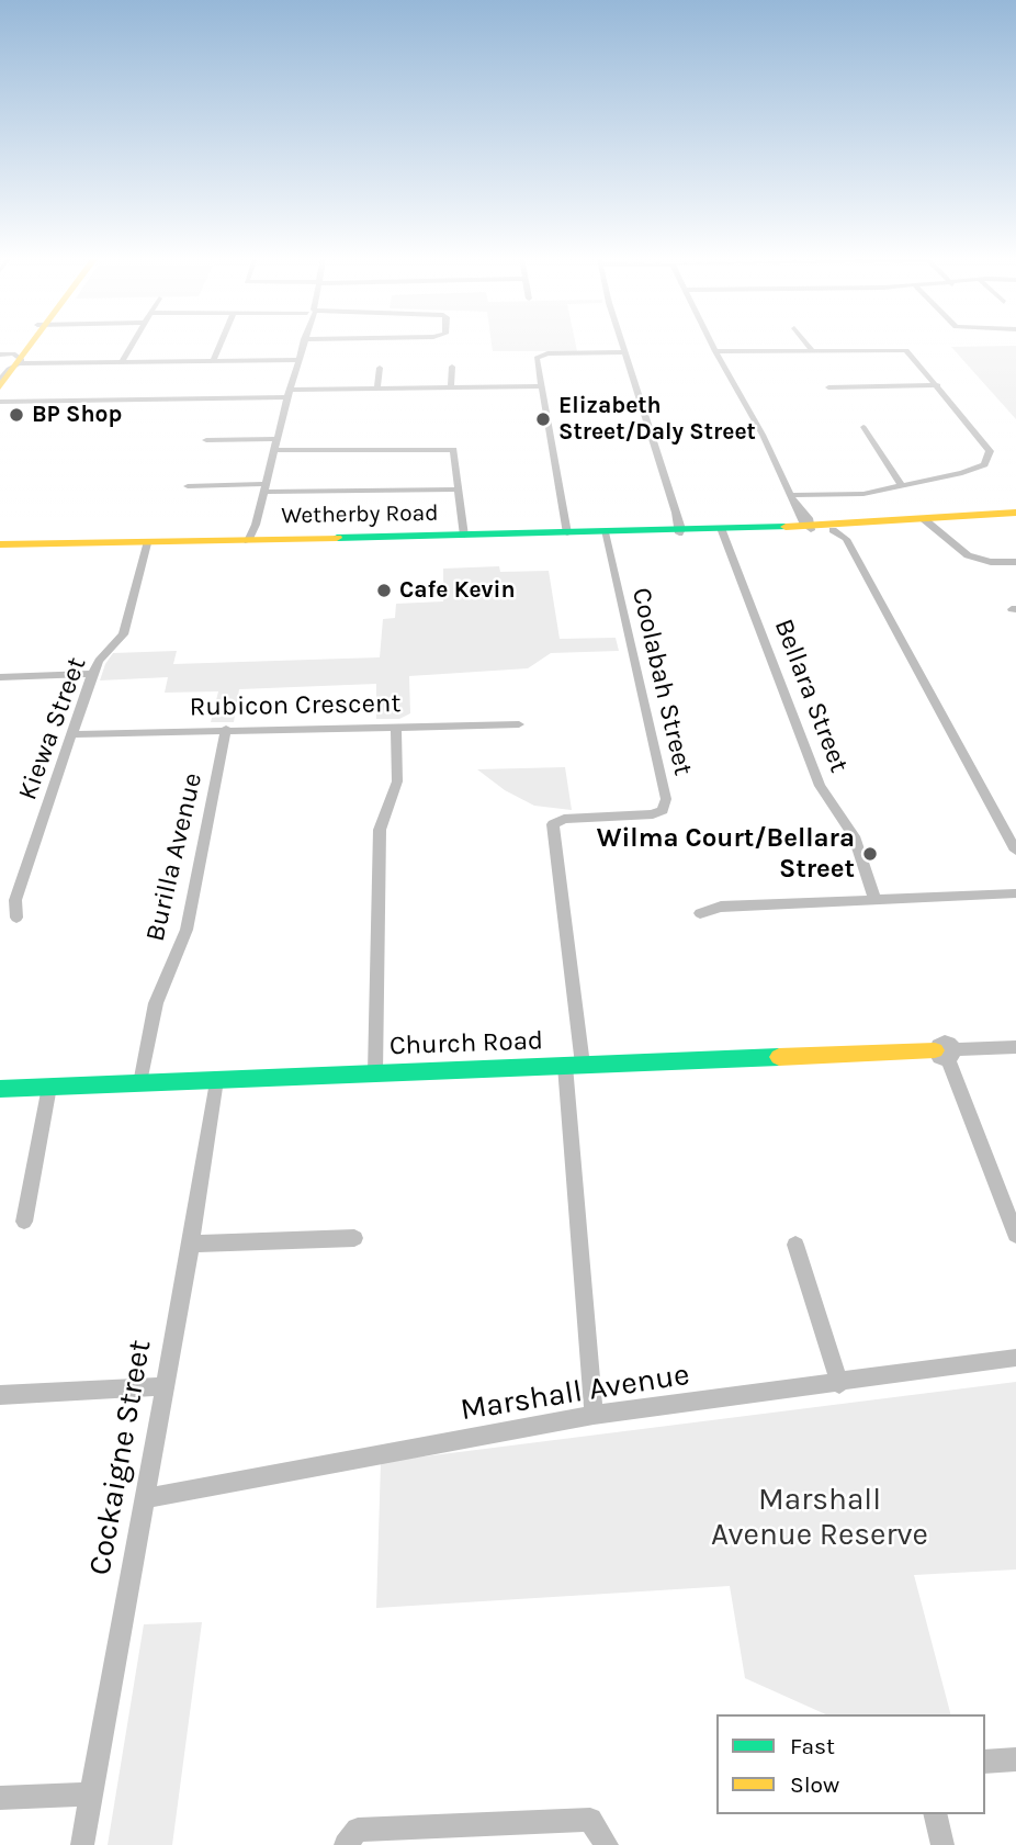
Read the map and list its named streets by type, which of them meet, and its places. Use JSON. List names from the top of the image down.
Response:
{
  "streets": {
    "main road": ["Wetherby Road", "Church Road"],
    "street": [
      "Coolabah Street",
      "Bellara Street",
      "Rubicon Crescent",
      "Kiewa Street",
      "Burilla Avenue",
      "Marshall Avenue",
      "Cockaigne Street"
    ]
  },
  "crossings": [
    ["Wetherby Road", "Coolabah Street"],
    ["Wetherby Road", "Bellara Street"],
    ["Wetherby Road", "Kiewa Street"],
    ["Coolabah Street", "Church Road"],
    ["Rubicon Crescent", "Kiewa Street"],
    ["Rubicon Crescent", "Burilla Avenue"],
    ["Burilla Avenue", "Church Road"],
    ["Church Road", "Cockaigne Street"],
    ["Marshall Avenue", "Cockaigne Street"]
  ],
  "parks": ["Marshall Avenue Reserve"],
  "places": [
    "BP Shop",
    "Elizabeth Street/Daly Street",
    "Cafe Kevin",
    "Wilma Court/Bellara Street"
  ],
  "legend": ["Fast", "Slow"]
}
